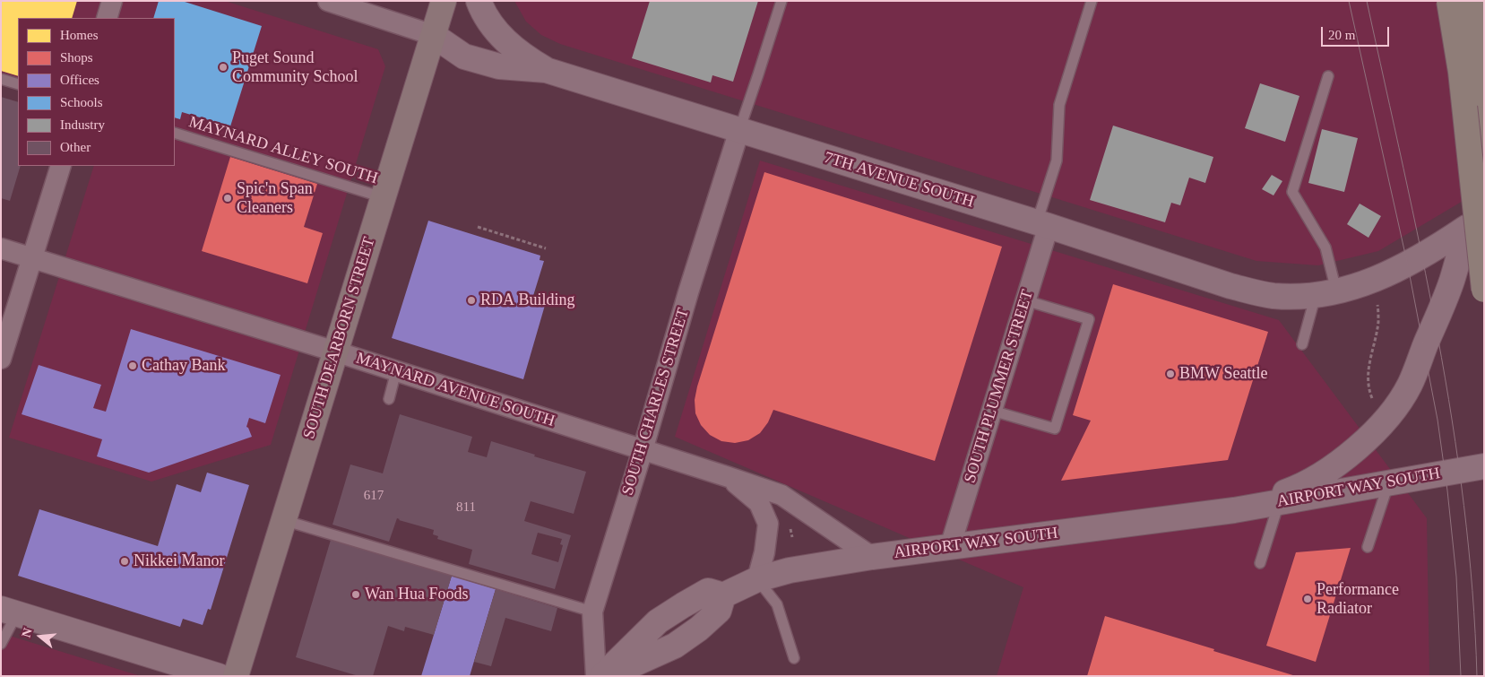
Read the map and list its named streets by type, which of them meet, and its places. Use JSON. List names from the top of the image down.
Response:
{
  "streets": {
    "main road": ["7TH AVENUE SOUTH", "SOUTH DEARBORN STREET", "AIRPORT WAY SOUTH"],
    "street": ["SOUTH PLUMMER STREET", "MAYNARD AVENUE SOUTH", "SOUTH CHARLES STREET"],
    "lane": ["MAYNARD ALLEY SOUTH"]
  },
  "crossings": [
    ["MAYNARD ALLEY SOUTH", "SOUTH DEARBORN STREET"],
    ["7TH AVENUE SOUTH", "SOUTH DEARBORN STREET"],
    ["7TH AVENUE SOUTH", "SOUTH PLUMMER STREET"],
    ["7TH AVENUE SOUTH", "SOUTH CHARLES STREET"],
    ["7TH AVENUE SOUTH", "AIRPORT WAY SOUTH"],
    ["SOUTH DEARBORN STREET", "MAYNARD AVENUE SOUTH"],
    ["SOUTH PLUMMER STREET", "AIRPORT WAY SOUTH"],
    ["MAYNARD AVENUE SOUTH", "SOUTH CHARLES STREET"],
    ["MAYNARD AVENUE SOUTH", "AIRPORT WAY SOUTH"]
  ],
  "places": [
    "Puget Sound Community School",
    "Spic'n Span Cleaners",
    "RDA Building",
    "Cathay Bank",
    "BMW Seattle",
    "Nikkei Manor",
    "Wan Hua Foods",
    "Performance Radiator"
  ],
  "house_numbers": ["617", "811"],
  "legend": [
    "Homes",
    "Shops",
    "Offices",
    "Schools",
    "Industry",
    "Other"
  ],
  "scale_bar": "20 m",
  "north": "left"
}
